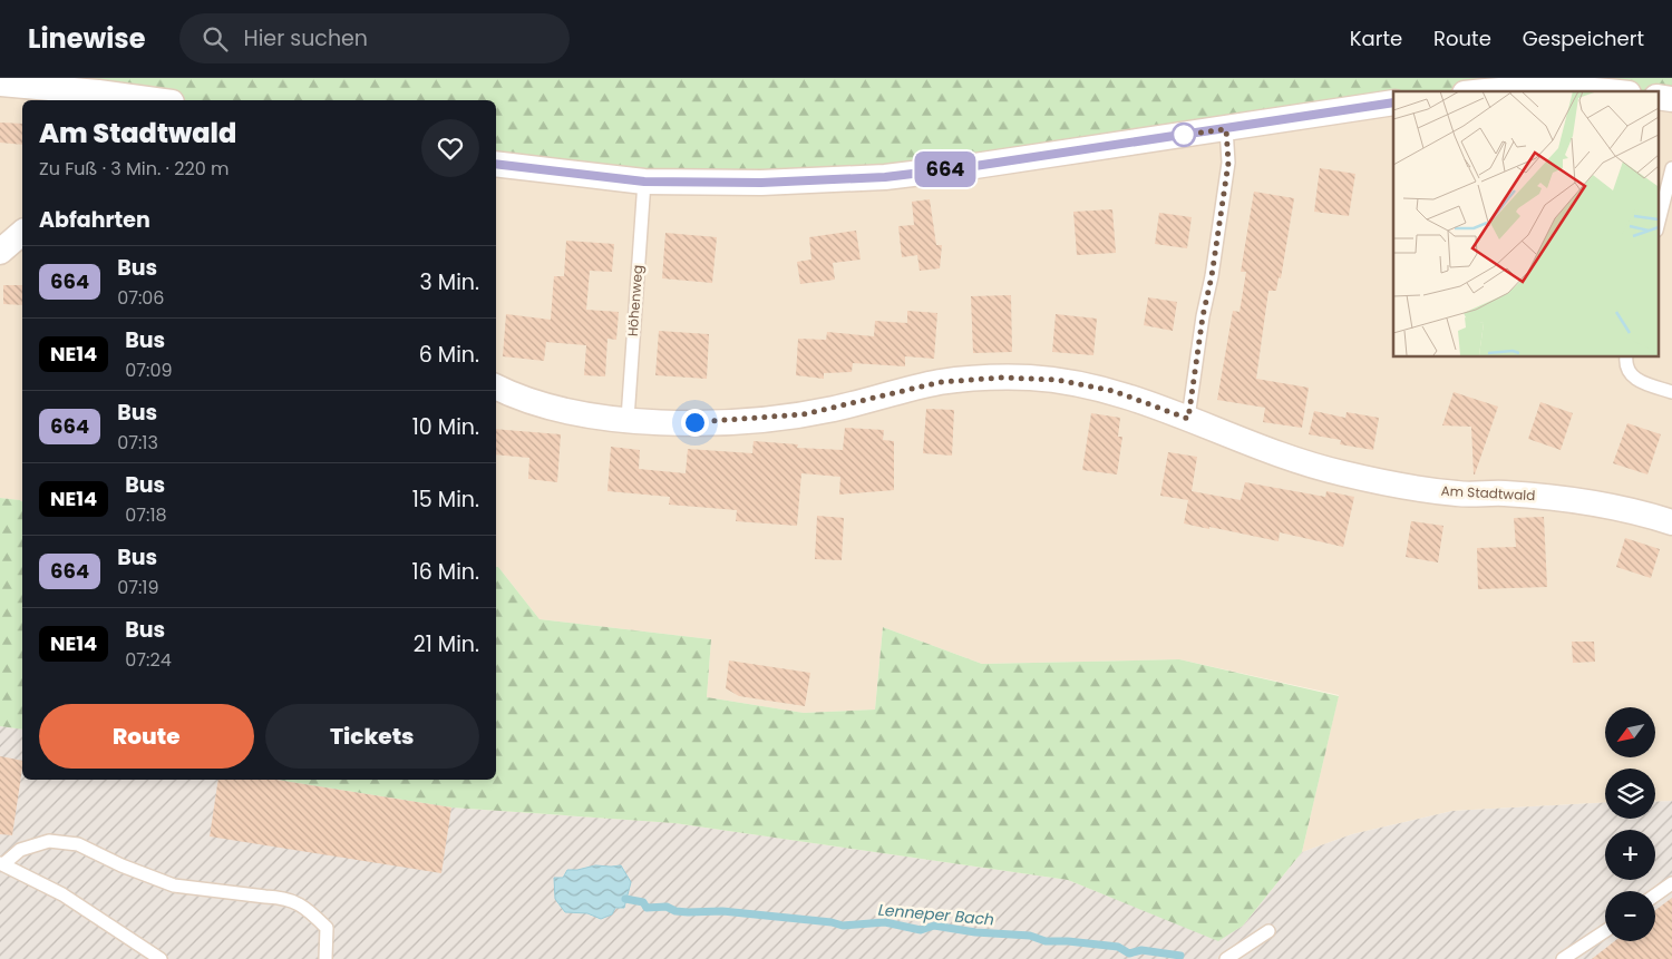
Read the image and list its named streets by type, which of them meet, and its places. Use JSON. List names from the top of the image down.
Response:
{
  "streets": {
    "street": ["Am Stadtwald"],
    "lane": ["Höhenweg"]
  },
  "crossings": [
    ["Höhenweg", "Am Stadtwald"]
  ],
  "water": ["Lenneper Bach"],
  "lines": ["bus line 664"],
  "north": "bottom left",
  "page": {
    "header": "Linewise",
    "search": "Hier suchen",
    "nav": ["Karte", "Route", "Gespeichert"],
    "on_map": "664",
    "heading": [
      ["Am Stadtwald", "Zu Fuß · 3 Min. · 220 m"],
      "Abfahrten"
    ],
    "list": [
      {
        "mark": "664",
        "name": "Bus",
        "note": "07:06",
        "value": "3 Min."
      },
      {
        "mark": "NE14",
        "name": "Bus",
        "note": "07:09",
        "value": "6 Min."
      },
      {
        "mark": "664",
        "name": "Bus",
        "note": "07:13",
        "value": "10 Min."
      },
      {
        "mark": "NE14",
        "name": "Bus",
        "note": "07:18",
        "value": "15 Min."
      },
      {
        "mark": "664",
        "name": "Bus",
        "note": "07:19",
        "value": "16 Min."
      },
      {
        "mark": "NE14",
        "name": "Bus",
        "note": "07:24",
        "value": "21 Min."
      }
    ],
    "buttons": ["Route", "Tickets"],
    "map_buttons": ["+", "−"]
  }
}
